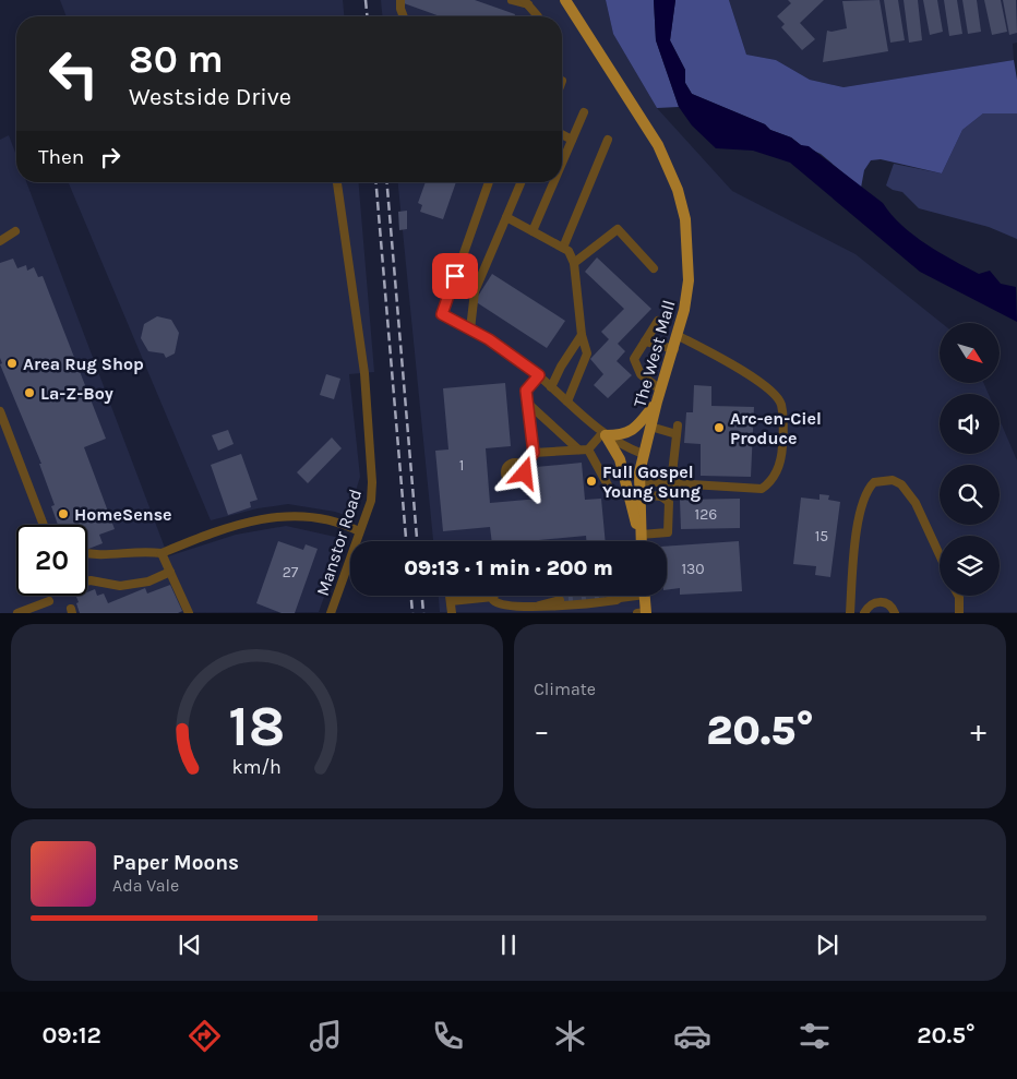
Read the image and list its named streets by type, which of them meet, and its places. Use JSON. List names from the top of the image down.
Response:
{
  "streets": {
    "main road": ["The West Mall"],
    "street": ["Manstor Road"]
  },
  "places": [
    "Area Rug Shop",
    "La-Z-Boy",
    "Arc-en-Ciel Produce",
    "Full Gospel Young Sung",
    "HomeSense"
  ],
  "house_numbers": [
    "1",
    "126",
    "15",
    "130",
    "27"
  ],
  "north": "bottom right",
  "page": {
    "turn": ["80 m", "Westside Drive"],
    "then": "Then",
    "limit": "20",
    "trip": "09:13 · 1 min · 200 m",
    "tile": "Climate",
    "heat": ["−", "20.5°", "+"],
    "song": ["Paper Moons", "Ada Vale"],
    "tabs": ["09:12", "20.5°"],
    "gauge": ["18", "km/h"]
  }
}
